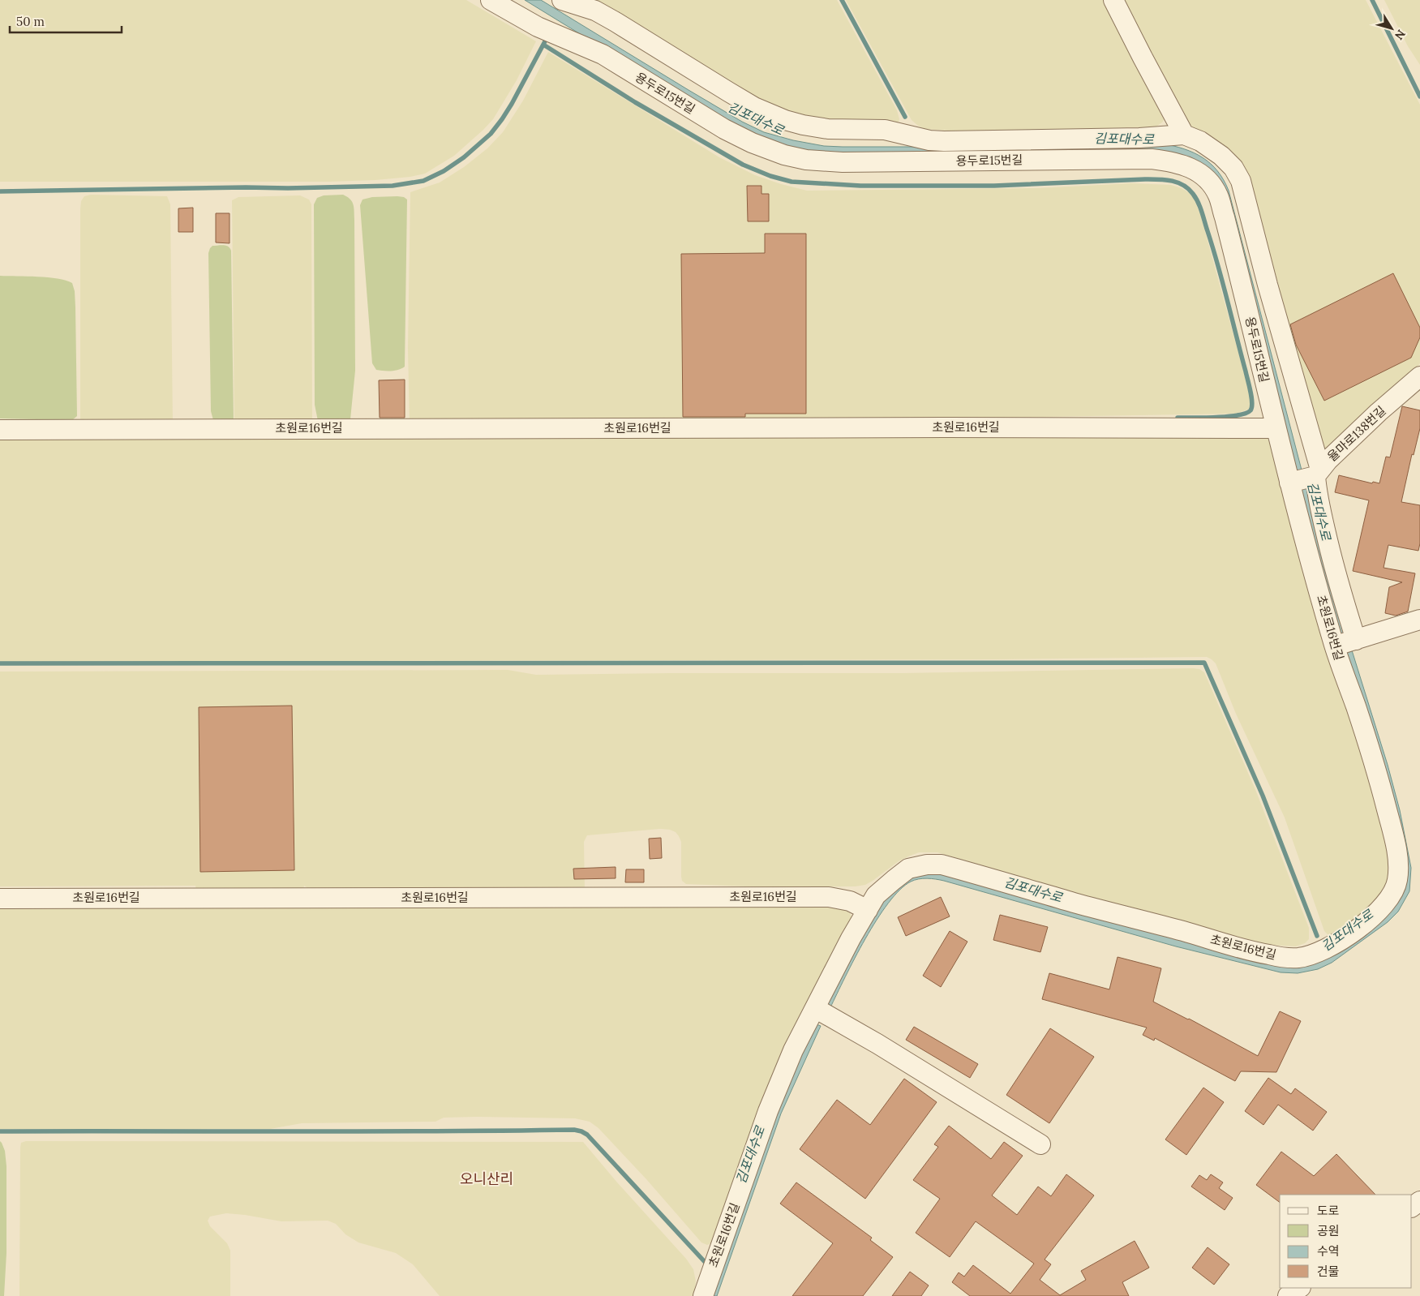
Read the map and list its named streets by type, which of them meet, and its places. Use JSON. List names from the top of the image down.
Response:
{
  "streets": {
    "street": ["용두로15번길", "초원로16번길", "율마로138번길"]
  },
  "crossings": [
    ["용두로15번길", "초원로16번길"]
  ],
  "districts": ["오니산리"],
  "water": ["김포대수로"],
  "legend": [
    "도로",
    "공원",
    "수역",
    "건물"
  ],
  "scale_bar": "50 m",
  "north": "bottom right"
}
